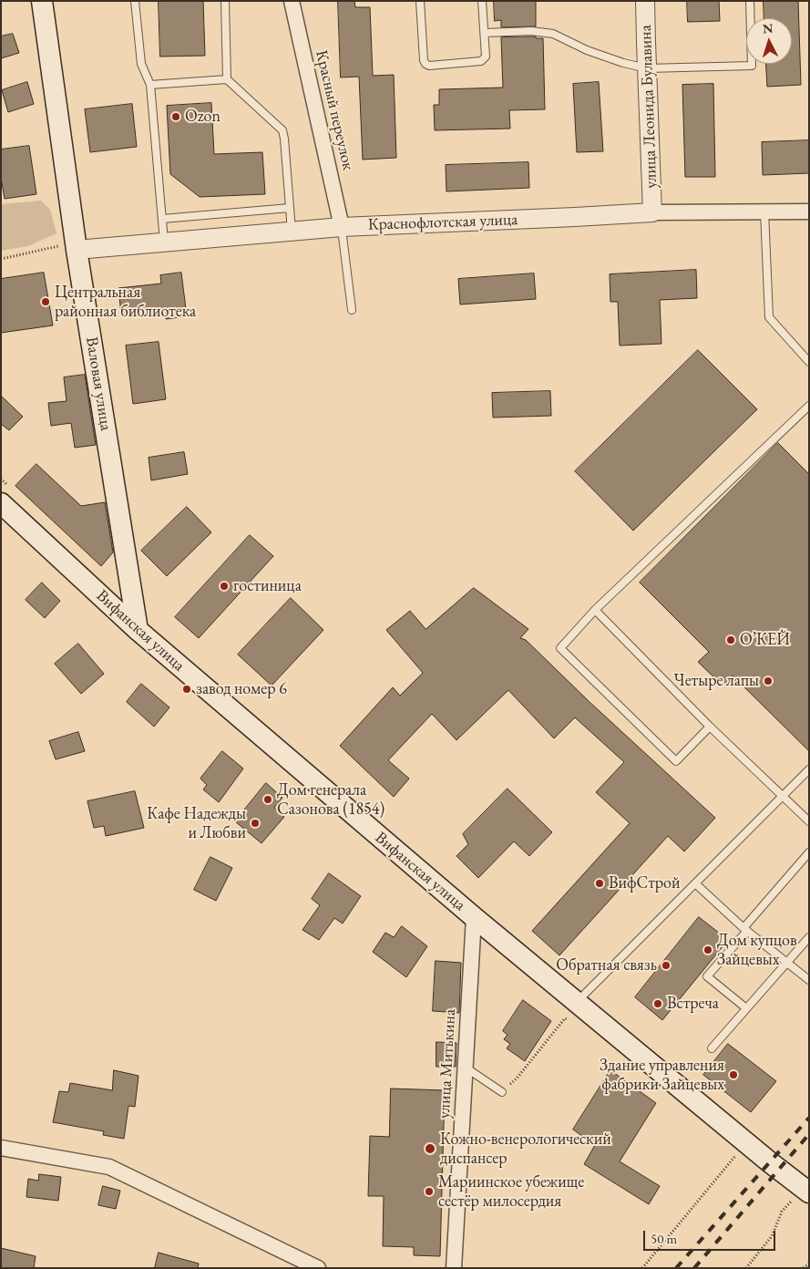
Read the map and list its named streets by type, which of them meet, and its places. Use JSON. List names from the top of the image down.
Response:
{
  "streets": {
    "main road": ["Валовая улица", "Вифанская улица"],
    "street": [
      "улица Леонида Булавина",
      "Красный переулок",
      "Краснофлотская улица",
      "улица Митькина"
    ]
  },
  "crossings": [
    ["улица Леонида Булавина", "Краснофлотская улица"],
    ["Красный переулок", "Краснофлотская улица"],
    ["Краснофлотская улица", "Валовая улица"],
    ["Валовая улица", "Вифанская улица"],
    ["Вифанская улица", "улица Митькина"]
  ],
  "places": [
    "Ozon",
    "Центральная районная библиотека",
    "гостиница",
    "О’КЕЙ",
    "Четыре лапы",
    "завод номер 6",
    "Дом генерала Сазонова (1854)",
    "Кафе Надежды и Любви",
    "ВифСтрой",
    "Дом купцов Зайцевых",
    "Обратная связь",
    "Встреча",
    "Здание управления фабрики Зайцевых",
    "Кожно-венерологический диспансер",
    "Мариинское убежище сестёр милосердия"
  ],
  "scale_bar": "50 m",
  "north": "top"
}
